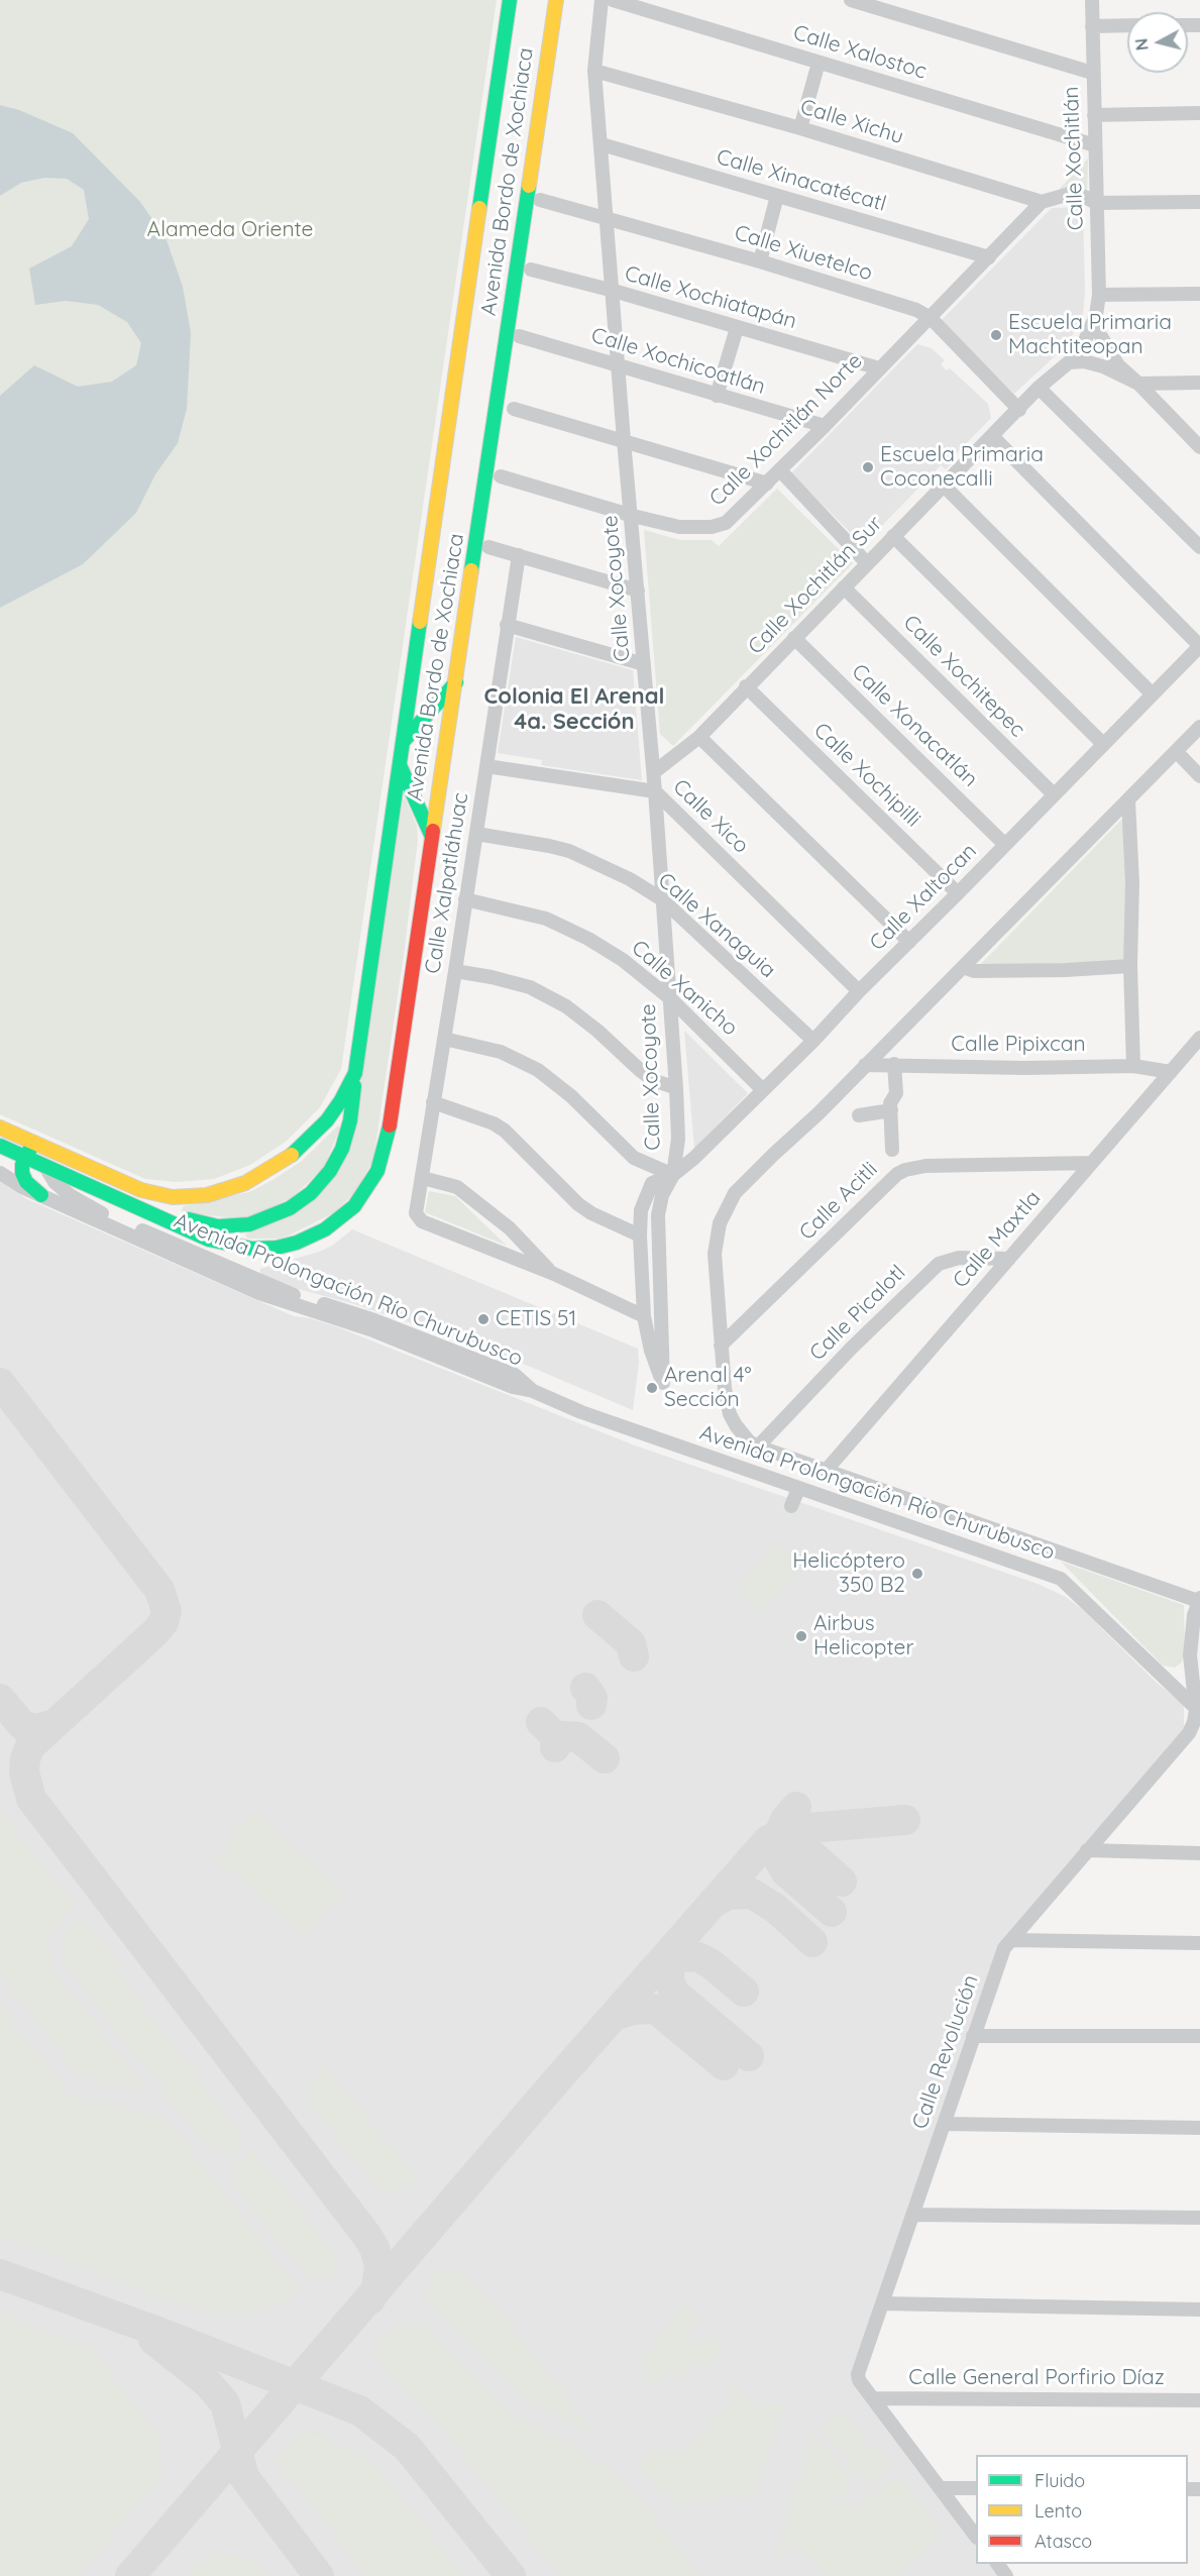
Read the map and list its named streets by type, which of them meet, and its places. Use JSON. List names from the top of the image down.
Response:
{
  "streets": {
    "main road": ["Avenida Bordo de Xochiaca"],
    "street": [
      "Calle Xalostoc",
      "Calle Xichu",
      "Calle Xochitlán",
      "Calle Xinacatécatl",
      "Calle Xiuetelco",
      "Calle Xochiatapán",
      "Calle Xochicoatlán",
      "Calle Xochitlán Norte",
      "Calle Xochitlán Sur",
      "Calle Xocoyote",
      "Calle Xochitepec",
      "Calle Xonacatlán",
      "Calle Xochipilli",
      "Calle Xico",
      "Calle Xalpatláhuac",
      "Calle Xaltocan",
      "Calle Xanaguia",
      "Calle Xanicho",
      "Calle Pipixcan",
      "Calle Acitli",
      "Calle Maxtla",
      "Avenida Prolongación Río Churubusco",
      "Calle Picalotl",
      "Calle Revolución",
      "Calle General Porfirio Díaz"
    ]
  },
  "crossings": [
    ["Calle Xalostoc", "Calle Xochitlán"],
    ["Calle Xichu", "Calle Xochitlán Norte"],
    ["Calle Xichu", "Calle Xocoyote"],
    ["Calle Xochitlán", "Calle Xochitlán Sur"],
    ["Calle Xinacatécatl", "Calle Xochitlán Norte"],
    ["Calle Xinacatécatl", "Calle Xocoyote"],
    ["Avenida Bordo de Xochiaca", "Avenida Prolongación Río Churubusco"],
    ["Calle Xiuetelco", "Calle Xochitlán Norte"],
    ["Calle Xiuetelco", "Calle Xochitlán Sur"],
    ["Calle Xiuetelco", "Calle Xocoyote"],
    ["Calle Xochiatapán", "Calle Xochitlán Norte"],
    ["Calle Xochiatapán", "Calle Xocoyote"],
    ["Calle Xochicoatlán", "Calle Xochitlán Norte"],
    ["Calle Xochicoatlán", "Calle Xocoyote"],
    ["Calle Xochitlán Norte", "Calle Xocoyote"],
    ["Calle Xochitlán Sur", "Calle Xocoyote"],
    ["Calle Xochitlán Sur", "Calle Xochitepec"],
    ["Calle Xochitlán Sur", "Calle Xonacatlán"],
    ["Calle Xochitlán Sur", "Calle Xochipilli"],
    ["Calle Xocoyote", "Calle Xico"],
    ["Calle Xocoyote", "Calle Xaltocan"],
    ["Calle Xocoyote", "Calle Xanaguia"],
    ["Calle Xocoyote", "Calle Xanicho"],
    ["Calle Xochitepec", "Calle Xaltocan"],
    ["Calle Xonacatlán", "Calle Xaltocan"],
    ["Calle Xochipilli", "Calle Xaltocan"],
    ["Calle Xico", "Calle Xalpatláhuac"],
    ["Calle Xico", "Calle Xaltocan"],
    ["Calle Xalpatláhuac", "Calle Xanaguia"],
    ["Calle Xalpatláhuac", "Calle Xanicho"],
    ["Calle Xaltocan", "Calle Xanaguia"],
    ["Calle Xaltocan", "Calle Xanicho"],
    ["Calle Pipixcan", "Calle Maxtla"],
    ["Calle Acitli", "Calle Maxtla"],
    ["Calle Maxtla", "Calle Picalotl"],
    ["Avenida Prolongación Río Churubusco", "Calle Revolución"],
    ["Calle Revolución", "Calle General Porfirio Díaz"]
  ],
  "districts": ["Colonia El Arenal 4a. Sección"],
  "parks": ["Alameda Oriente"],
  "places": [
    "Escuela Primaria Machtiteopan",
    "Escuela Primaria Coconecalli",
    "CETIS 51",
    "Arenal 4° Sección",
    "Helicóptero 350 B2",
    "Airbus Helicopter"
  ],
  "legend": ["Fluido", "Lento", "Atasco"],
  "north": "left"
}
